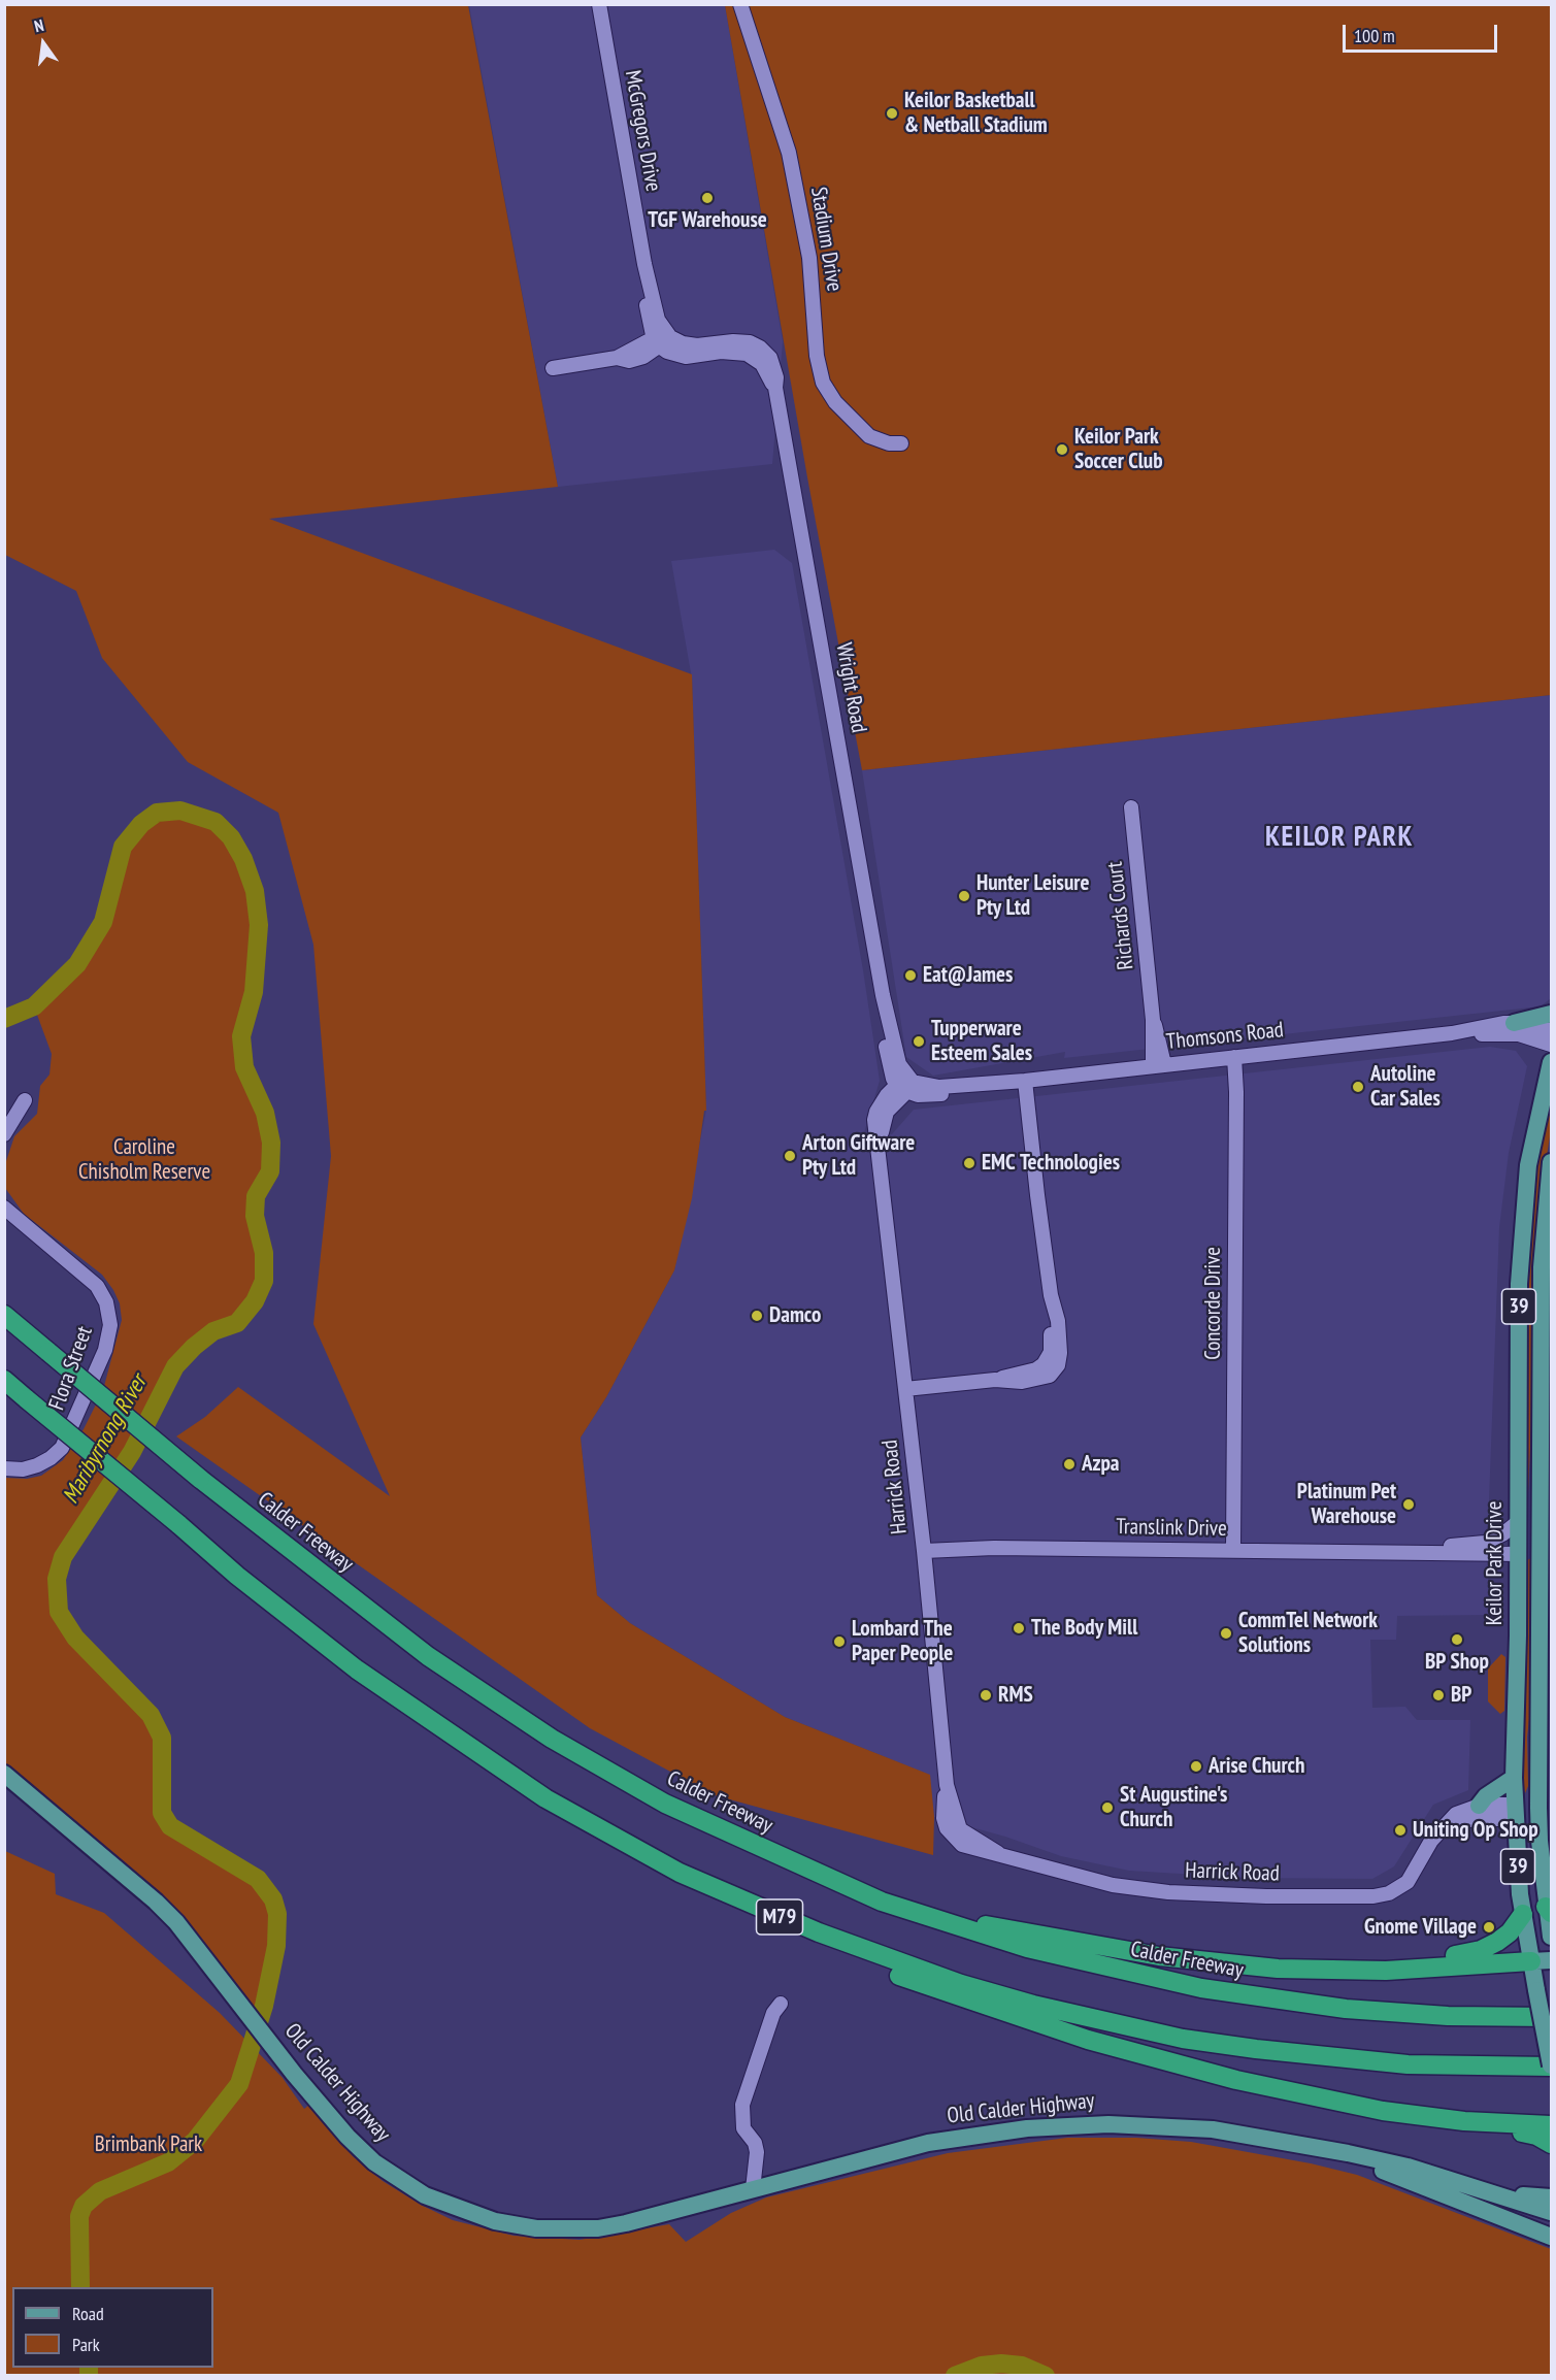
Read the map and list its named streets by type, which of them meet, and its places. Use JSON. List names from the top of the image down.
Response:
{
  "streets": {
    "highway": ["Calder Freeway", "M79"],
    "main road": ["39", "Keilor Park Drive", "Old Calder Highway"],
    "street": [
      "McGregors Drive",
      "Stadium Drive",
      "Wright Road",
      "Richards Court",
      "Thomsons Road",
      "Concorde Drive",
      "Flora Street",
      "Harrick Road",
      "Translink Drive"
    ]
  },
  "crossings": [
    ["McGregors Drive", "Wright Road"],
    ["Wright Road", "Thomsons Road"],
    ["Wright Road", "Harrick Road"],
    ["Richards Court", "Thomsons Road"],
    ["Thomsons Road", "Concorde Drive"],
    ["Thomsons Road", "Harrick Road"],
    ["Concorde Drive", "Translink Drive"],
    ["Harrick Road", "Translink Drive"],
    ["Harrick Road", "Keilor Park Drive"],
    ["Translink Drive", "Keilor Park Drive"],
    ["Keilor Park Drive", "M79"]
  ],
  "districts": ["KEILOR PARK"],
  "water": ["Maribyrnong River"],
  "parks": ["Caroline Chisholm Reserve", "Brimbank Park"],
  "places": [
    "Keilor Basketball & Netball Stadium",
    "TGF Warehouse",
    "Keilor Park Soccer Club",
    "Hunter Leisure Pty Ltd",
    "Eat@James",
    "Tupperware Esteem Sales",
    "Autoline Car Sales",
    "Arton Giftware Pty Ltd",
    "EMC Technologies",
    "Damco",
    "Azpa",
    "Platinum Pet Warehouse",
    "The Body Mill",
    "CommTel Network Solutions",
    "BP Shop",
    "Lombard The Paper People",
    "RMS",
    "BP",
    "Arise Church",
    "St Augustine's Church",
    "Uniting Op Shop",
    "Gnome Village"
  ],
  "legend": ["Road", "Park"],
  "scale_bar": "100 m",
  "north": "top"
}
